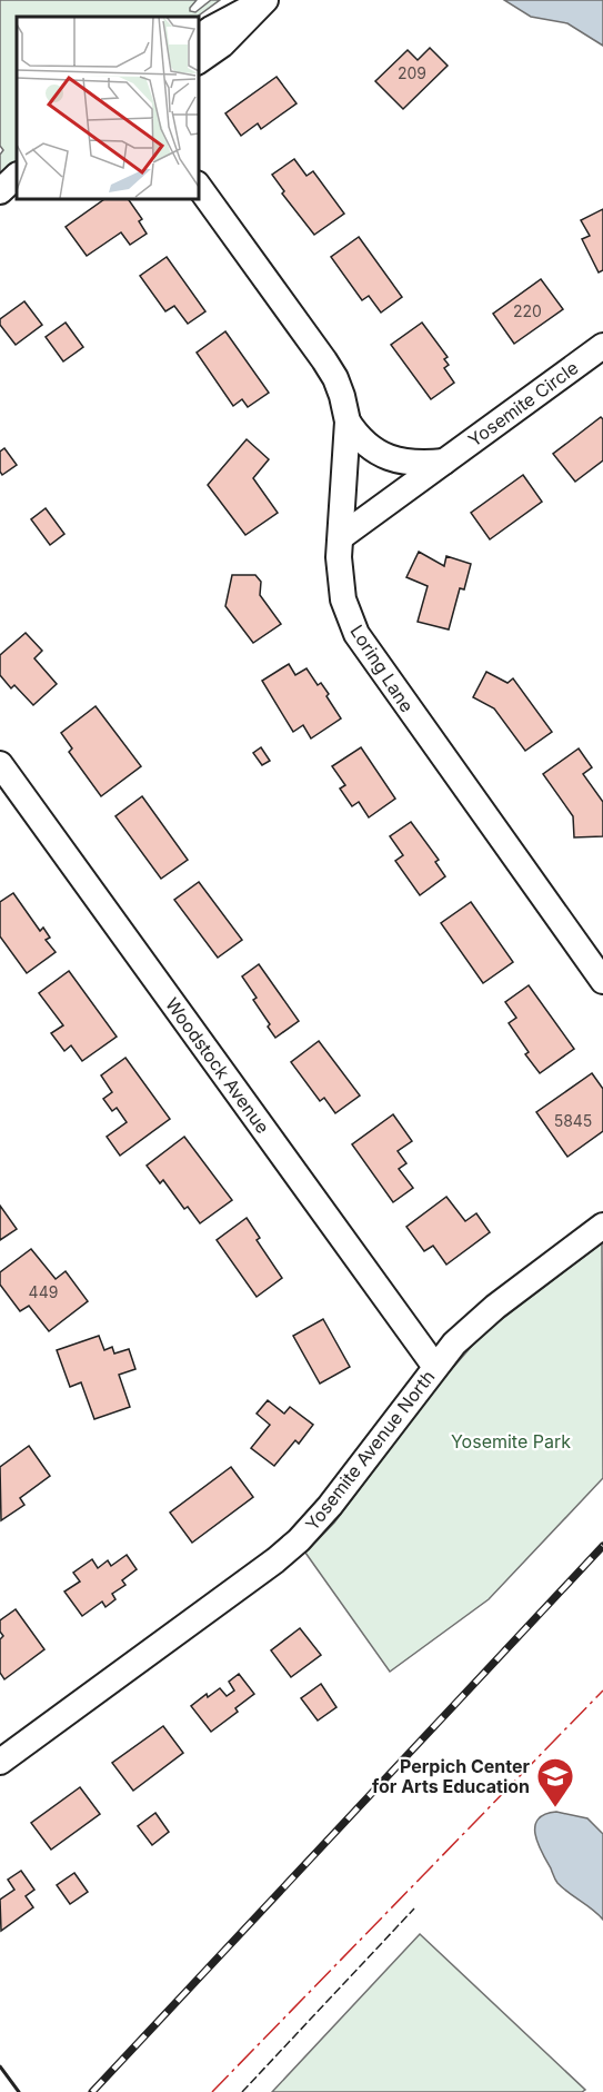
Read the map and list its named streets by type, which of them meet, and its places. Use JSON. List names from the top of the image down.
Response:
{
  "streets": {
    "street": [
      "Yosemite Circle",
      "Loring Lane",
      "Woodstock Avenue",
      "Yosemite Avenue North"
    ]
  },
  "crossings": [
    ["Yosemite Circle", "Loring Lane"],
    ["Woodstock Avenue", "Yosemite Avenue North"]
  ],
  "parks": ["Yosemite Park"],
  "places": {
    "school or university": ["Perpich Center for Arts Education"]
  },
  "house_numbers": [
    "209",
    "220",
    "5845",
    "449"
  ]
}
